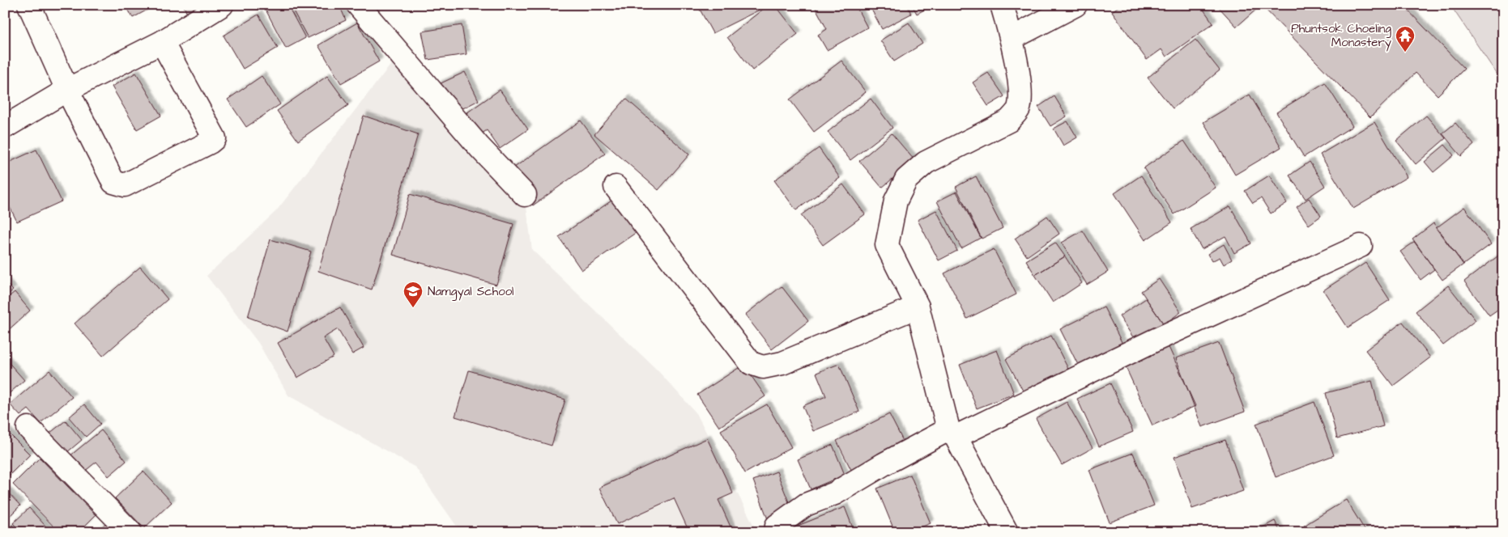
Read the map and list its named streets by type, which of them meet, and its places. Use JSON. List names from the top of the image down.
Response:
{
  "places": {
    "temple": ["Phuntsok Choeling Monastery"],
    "school or university": ["Namgyal School"]
  }
}
